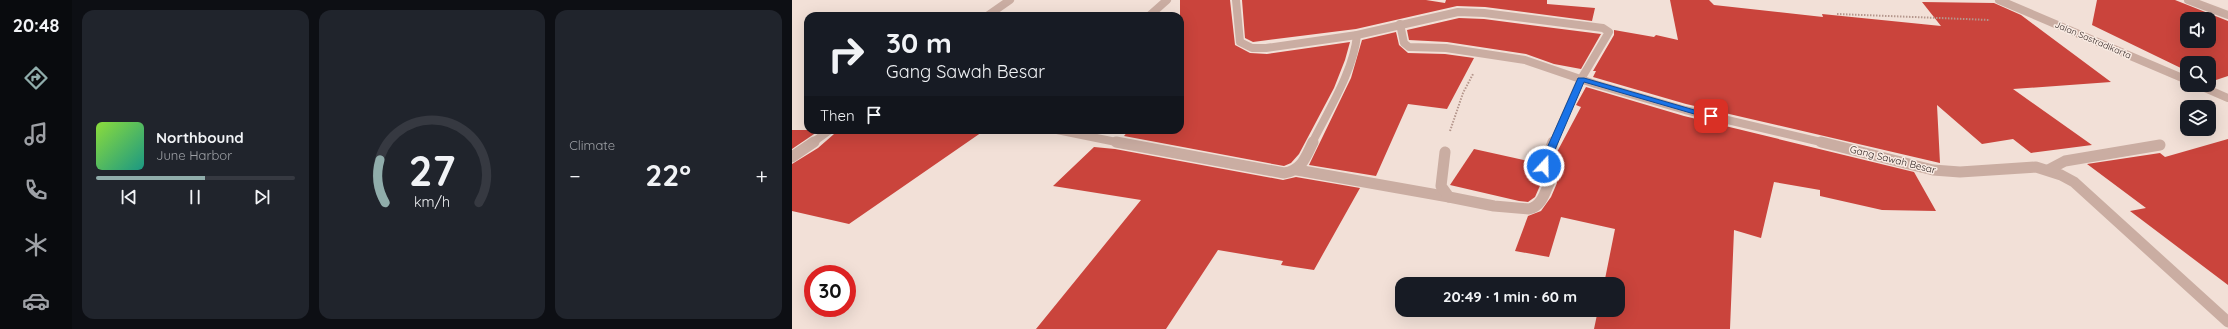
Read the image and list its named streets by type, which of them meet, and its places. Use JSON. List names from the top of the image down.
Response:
{
  "streets": {
    "street": ["Jalan Sastradikarta", "Gang Sawah Besar"]
  },
  "page": {
    "tabs": "20:48",
    "tile": "Climate",
    "turn": ["30 m", "Gang Sawah Besar"],
    "then": "Then",
    "song": ["Northbound", "June Harbor"],
    "heat": ["−", "22°", "+"],
    "limit": "30",
    "trip": "20:49 · 1 min · 60 m",
    "gauge": ["27", "km/h"]
  }
}
